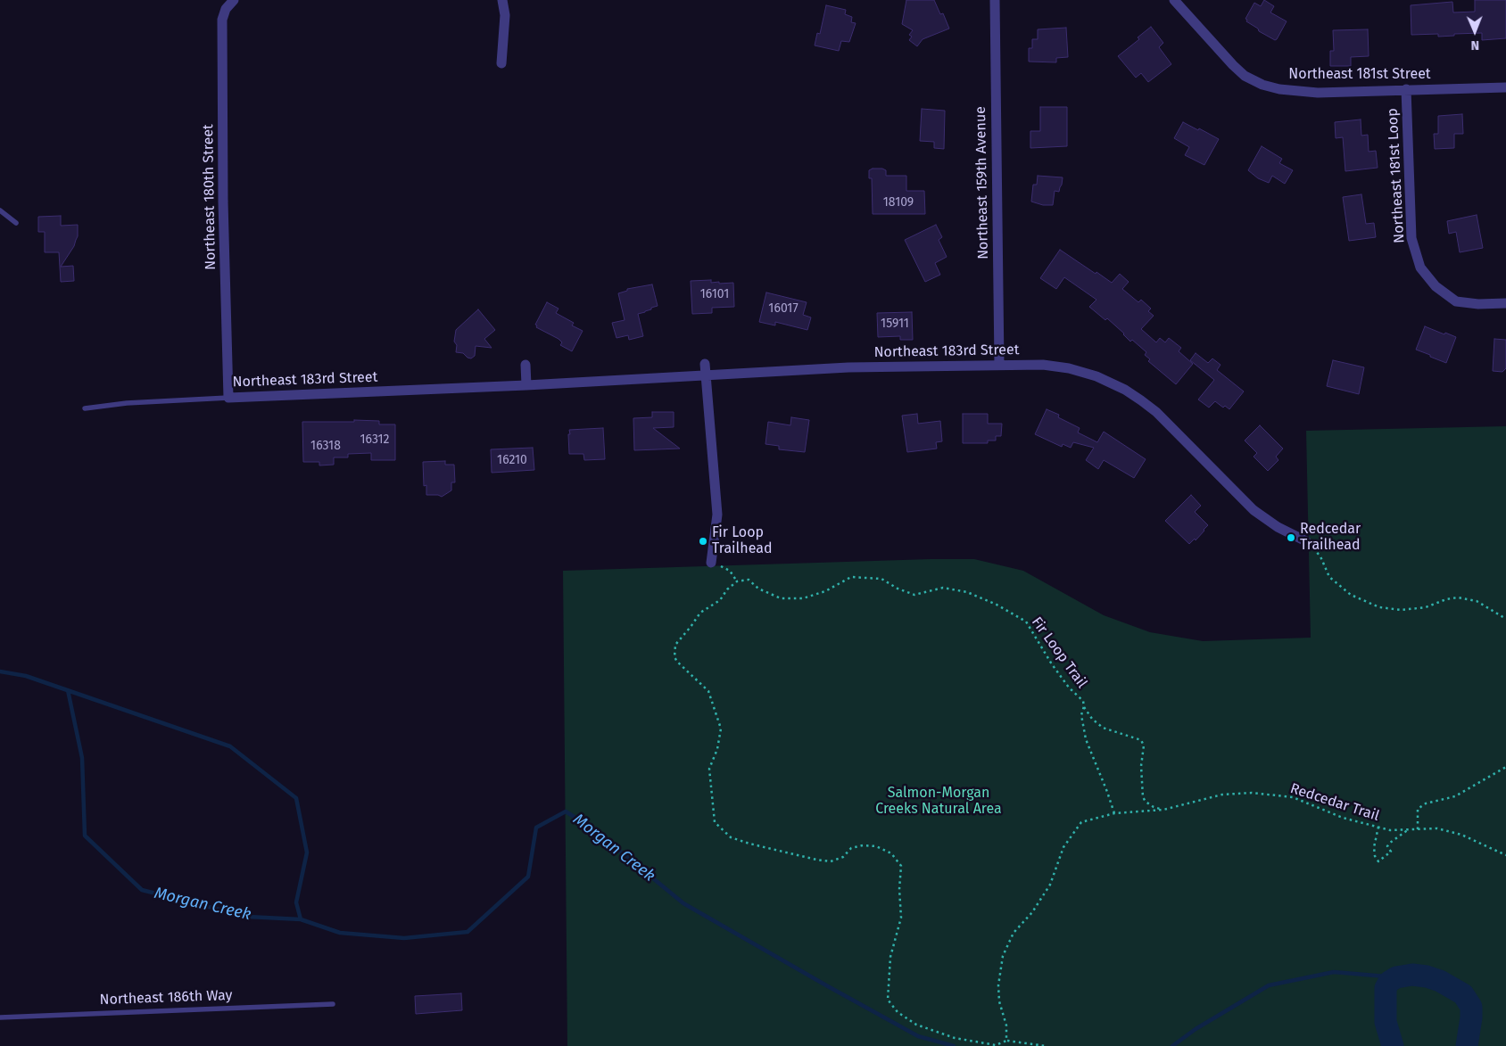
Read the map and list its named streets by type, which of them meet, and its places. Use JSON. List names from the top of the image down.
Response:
{
  "streets": {
    "street": [
      "Northeast 181st Street",
      "Northeast 181st Loop",
      "Northeast 159th Avenue",
      "Northeast 180th Street",
      "Northeast 183rd Street"
    ],
    "lane": ["Northeast 186th Way"],
    "path": ["Fir Loop Trail", "Redcedar Trail"]
  },
  "crossings": [
    ["Northeast 181st Street", "Northeast 181st Loop"],
    ["Northeast 159th Avenue", "Northeast 183rd Street"],
    ["Northeast 180th Street", "Northeast 183rd Street"],
    ["Fir Loop Trail", "Redcedar Trail"]
  ],
  "water": ["Morgan Creek"],
  "parks": ["Salmon-Morgan Creeks Natural Area"],
  "places": ["Redcedar Trailhead", "Fir Loop Trailhead"],
  "house_numbers": [
    "18109",
    "16101",
    "16017",
    "15911",
    "16312",
    "16318",
    "16210"
  ],
  "north": "bottom"
}
